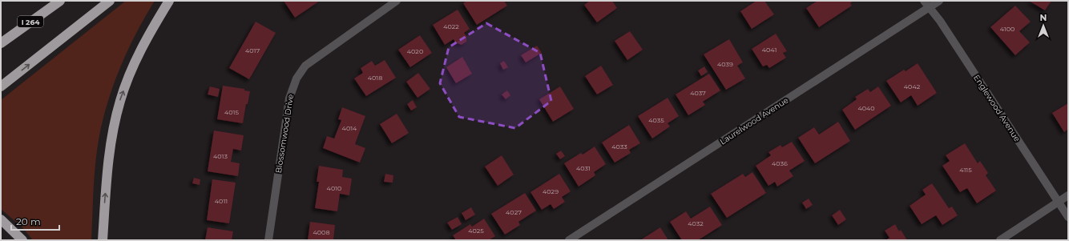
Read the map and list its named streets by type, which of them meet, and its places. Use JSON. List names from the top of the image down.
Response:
{
  "streets": {
    "highway": ["I 264"],
    "street": ["Englewood Avenue", "Laurelwood Avenue", "Blossomwood Drive"]
  },
  "crossings": [
    ["Englewood Avenue", "Laurelwood Avenue"]
  ],
  "house_numbers": [
    "4022",
    "4100",
    "4041",
    "4017",
    "4020",
    "4039",
    "4018",
    "4042",
    "4037",
    "4040",
    "4015",
    "4035",
    "4014",
    "4033",
    "4013",
    "4036",
    "4031",
    "4115",
    "4010",
    "4029",
    "4011",
    "4027",
    "4032",
    "4025",
    "4008"
  ],
  "scale_bar": "20 m",
  "north": "top"
}
